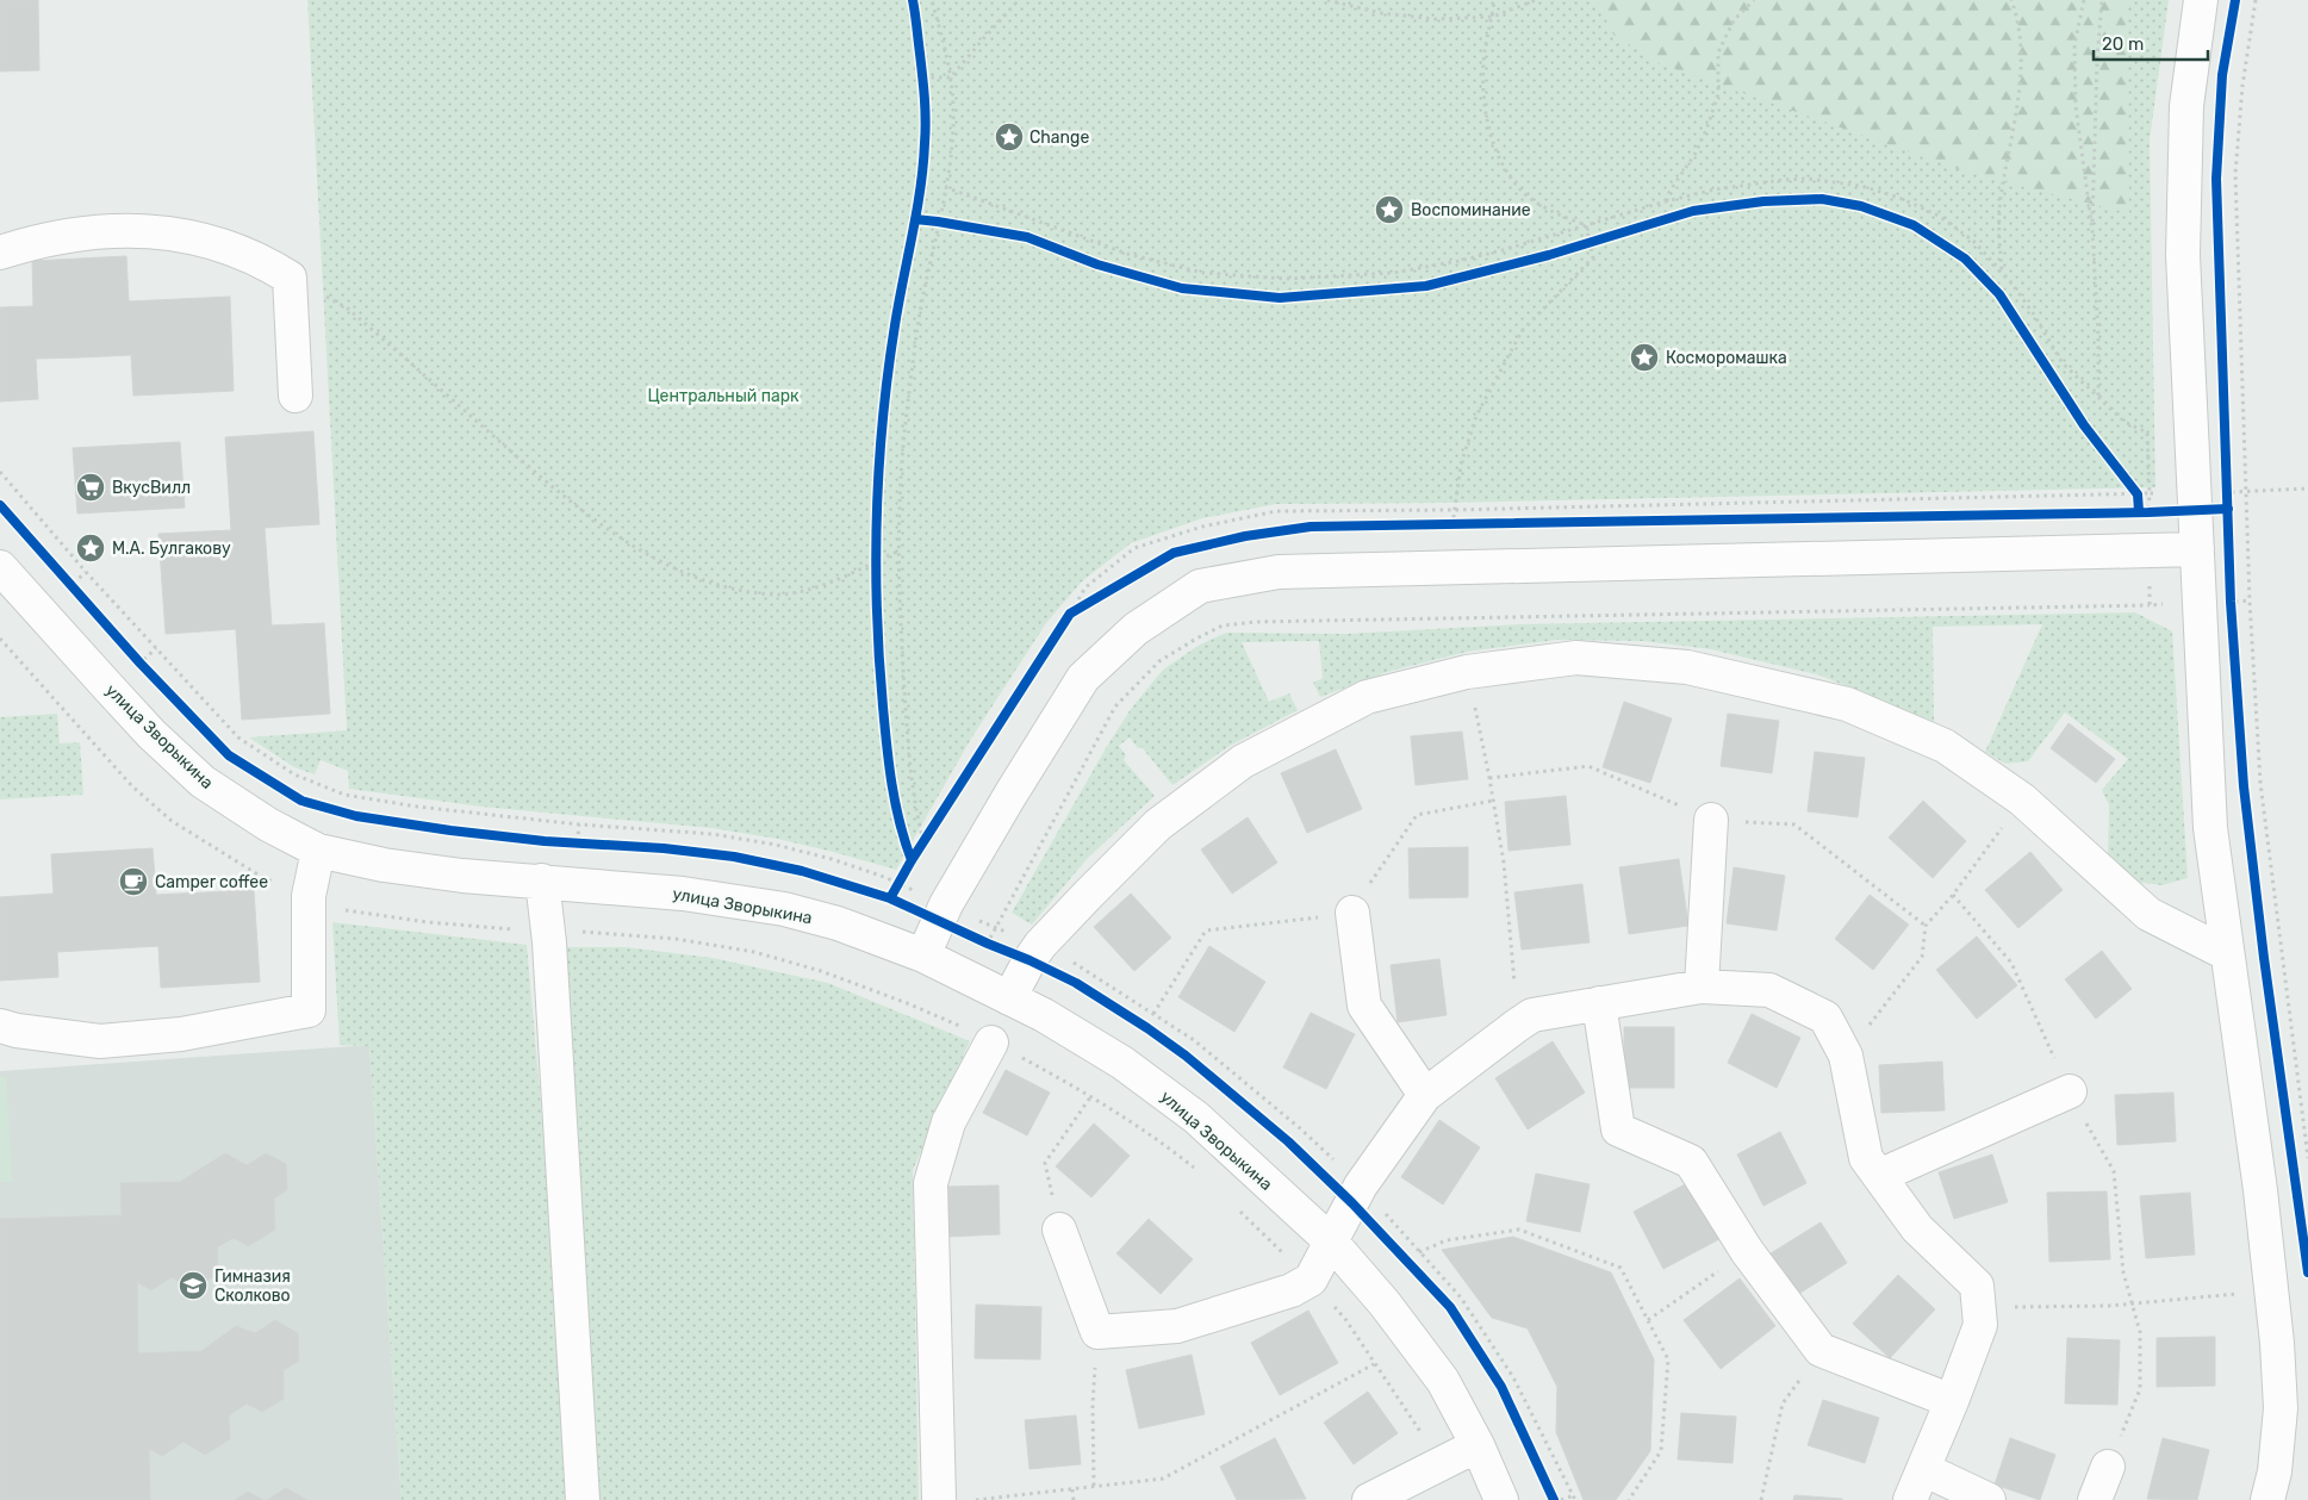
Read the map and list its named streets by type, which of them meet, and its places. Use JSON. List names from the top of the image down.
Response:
{
  "streets": {
    "street": ["улица Зворыкина"]
  },
  "parks": ["Центральный парк"],
  "places": {
    "place": [
      "Change",
      "Воспоминание",
      "Косморомашка",
      "М.А. Булгакову"
    ],
    "supermarket": ["ВкусВилл"],
    "cafe": ["Camper coffee"],
    "school or university": ["Гимназия Сколково"]
  },
  "scale_bar": "20 m"
}
